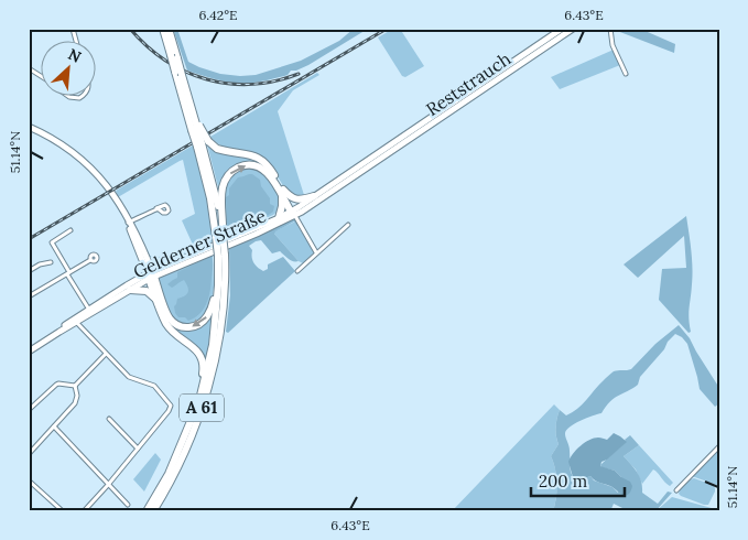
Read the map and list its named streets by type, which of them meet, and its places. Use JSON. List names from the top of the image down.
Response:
{
  "streets": {
    "highway": ["A 61"],
    "main road": ["Reststrauch", "Gelderner Straße"]
  },
  "crossings": [
    ["Reststrauch", "Gelderner Straße"]
  ],
  "scale_bar": "200 m",
  "north": "top right",
  "coordinates": ["6.42°E", "6.43°E", "51.14°N"]
}
